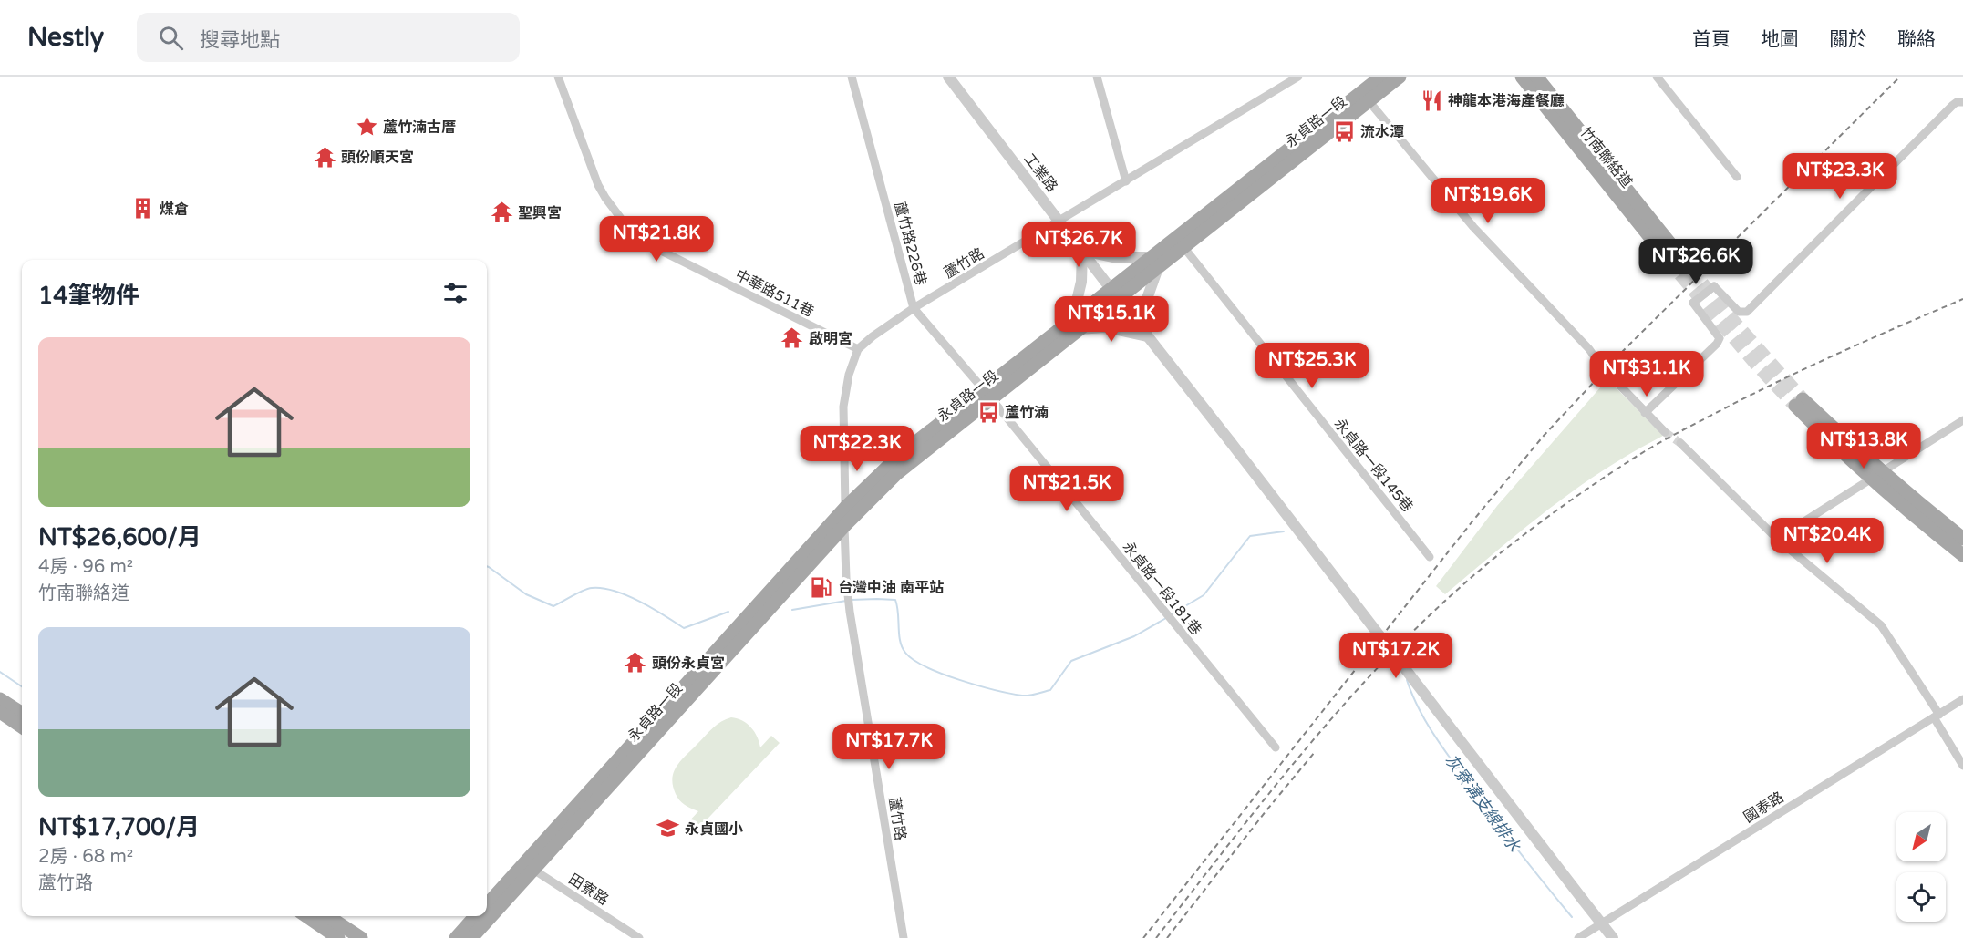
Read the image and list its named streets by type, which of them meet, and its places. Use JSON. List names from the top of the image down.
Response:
{
  "streets": {
    "main road": ["永貞路一段", "竹南聯絡道"],
    "street": [
      "工業路",
      "蘆竹路226巷",
      "蘆竹路",
      "中華路511巷",
      "永貞路一段145巷",
      "永貞路一段181巷",
      "國泰路",
      "田寮路"
    ]
  },
  "crossings": [
    ["永貞路一段", "工業路"],
    ["永貞路一段", "蘆竹路226巷"],
    ["永貞路一段", "蘆竹路"],
    ["永貞路一段", "永貞路一段145巷"],
    ["永貞路一段", "永貞路一段181巷"],
    ["永貞路一段", "田寮路"],
    ["工業路", "蘆竹路"],
    ["工業路", "國泰路"],
    ["蘆竹路226巷", "蘆竹路"],
    ["蘆竹路226巷", "永貞路一段181巷"],
    ["蘆竹路", "中華路511巷"]
  ],
  "water": ["灰寮溝支線排水"],
  "places": {
    "restaurant": ["神龍本港海產餐廳"],
    "place": ["蘆竹湳古厝"],
    "bus stop": ["流水潭", "蘆竹湳"],
    "temple": [
      "頭份順天宮",
      "聖興宮",
      "啟明宮",
      "頭份永貞宮"
    ],
    "building": ["煤倉"],
    "fuel station": ["台灣中油 南平站"],
    "school or university": ["永貞國小"]
  },
  "north": "bottom left",
  "page": {
    "header": "Nestly",
    "search": "搜尋地點",
    "nav": [
      "首頁",
      "地圖",
      "關於",
      "聯絡"
    ],
    "price": [
      "NT$23.3K",
      "NT$19.6K",
      "NT$21.8K",
      "NT$26.7K",
      "NT$26.6K",
      "NT$15.1K",
      "NT$25.3K",
      "NT$31.1K",
      "NT$13.8K",
      "NT$22.3K",
      "NT$21.5K",
      "NT$20.4K",
      "NT$17.2K",
      "NT$17.7K"
    ],
    "heading": "14筆物件",
    "list": [
      {
        "name": "NT$26,600/月",
        "note": "4房 · 96 m² · 竹南聯絡道"
      },
      {
        "name": "NT$17,700/月",
        "note": "2房 · 68 m² · 蘆竹路"
      }
    ]
  }
}
